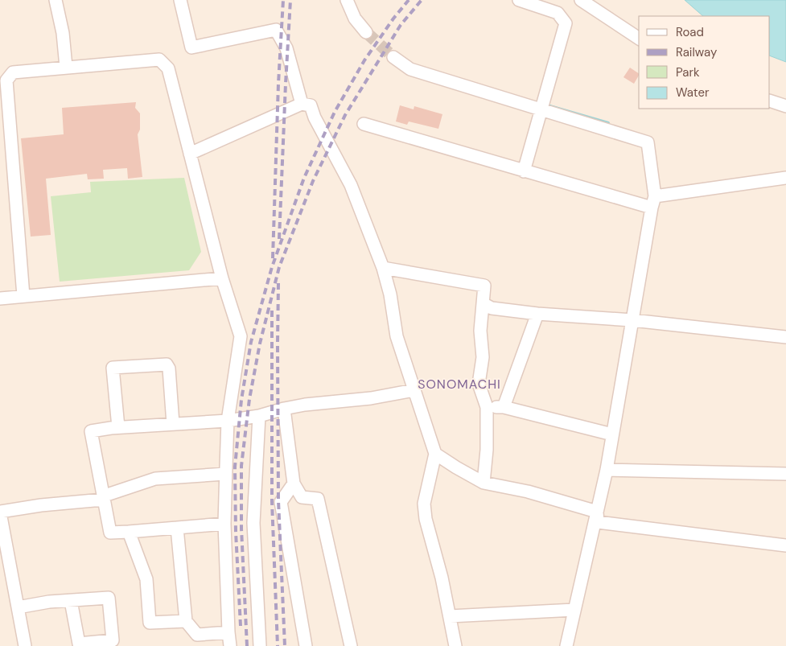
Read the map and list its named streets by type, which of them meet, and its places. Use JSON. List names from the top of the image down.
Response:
{
  "districts": ["SONOMACHI"],
  "legend": [
    "Road",
    "Railway",
    "Park",
    "Water"
  ]
}
